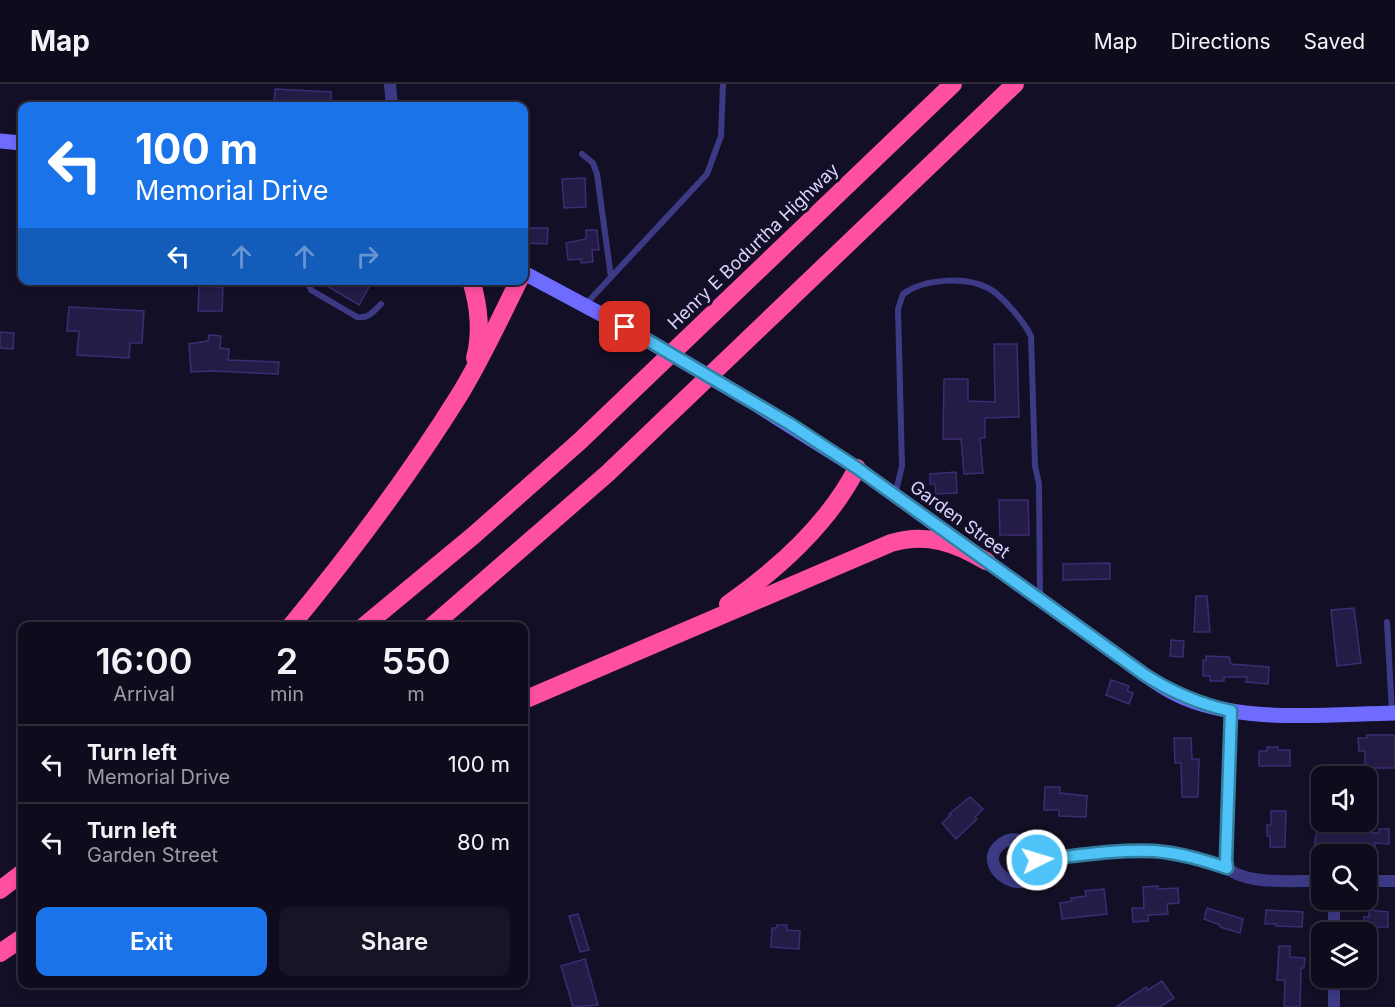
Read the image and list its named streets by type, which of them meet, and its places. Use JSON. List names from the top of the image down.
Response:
{
  "streets": {
    "highway": ["Henry E Bodurtha Highway"],
    "street": ["Garden Street"]
  },
  "page": {
    "header": "Map",
    "nav": ["Map", "Directions", "Saved"],
    "turn": ["100 m", "Memorial Drive"],
    "eta": [
      "16:00",
      "Arrival",
      "2",
      "min",
      "550",
      "m"
    ],
    "list": [
      {
        "name": "Turn left",
        "note": "Memorial Drive",
        "value": "100 m"
      },
      {
        "name": "Turn left",
        "note": "Garden Street",
        "value": "80 m"
      }
    ],
    "buttons": ["Exit", "Share"]
  }
}
